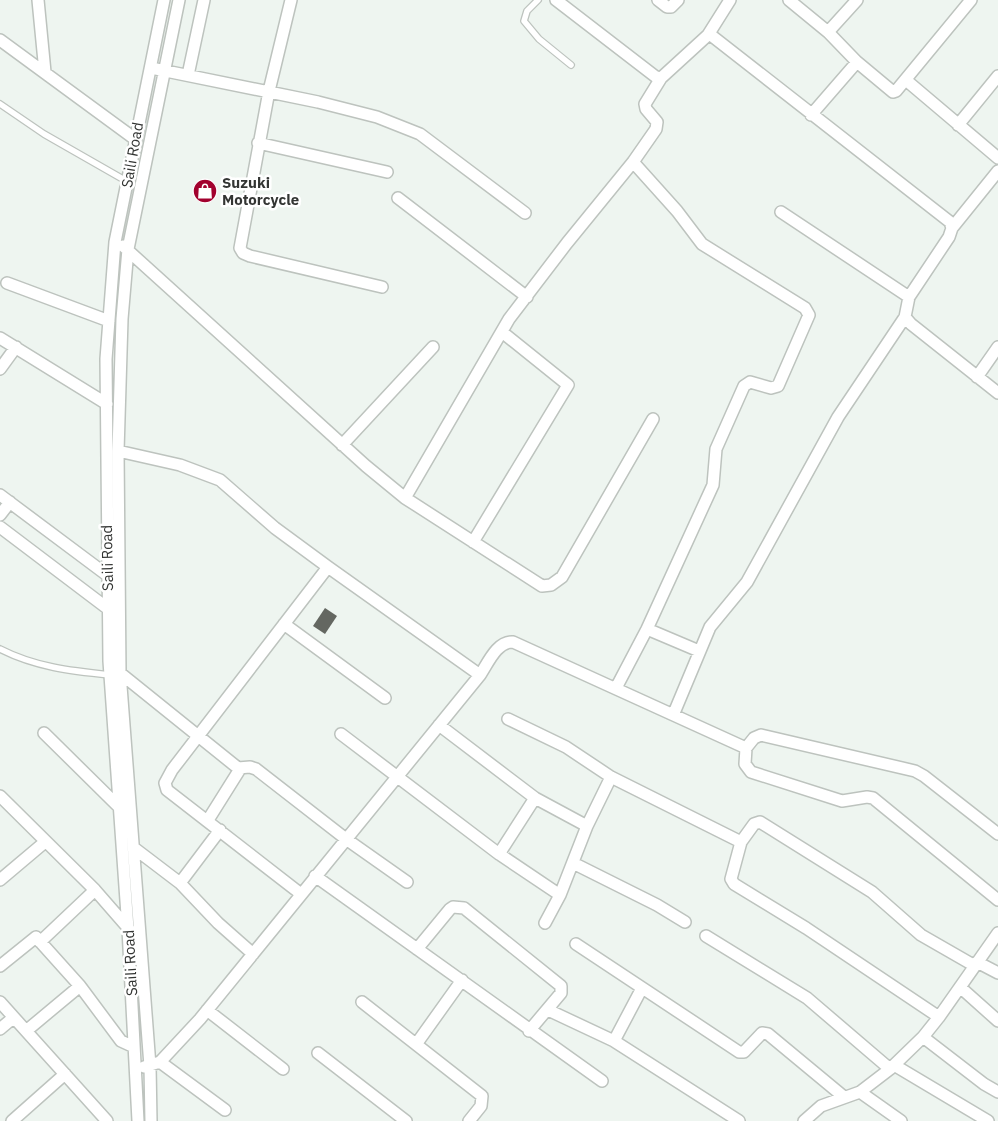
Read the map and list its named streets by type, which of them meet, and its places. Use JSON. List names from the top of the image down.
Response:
{
  "streets": {
    "street": ["Saili Road"]
  },
  "places": {
    "shop": ["Suzuki Motorcycle"]
  }
}
